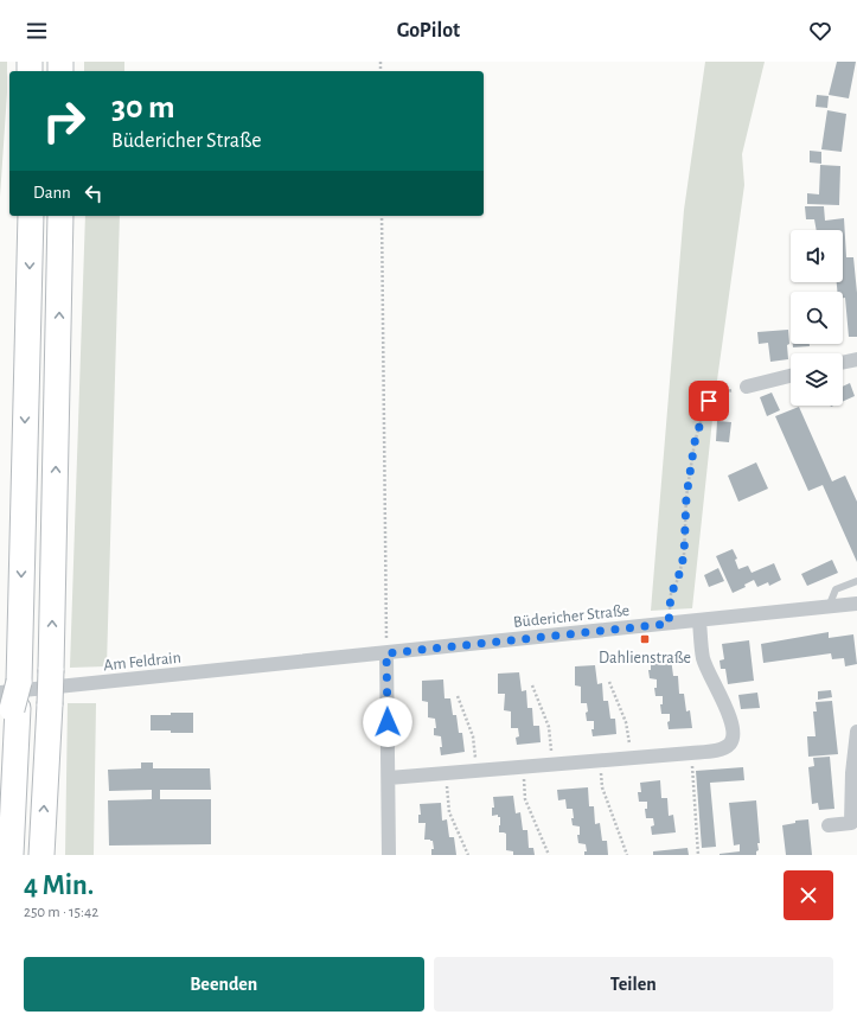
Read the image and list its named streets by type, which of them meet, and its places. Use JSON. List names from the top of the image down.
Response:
{
  "streets": {
    "street": ["Büdericher Straße", "Am Feldrain"]
  },
  "crossings": [
    ["Büdericher Straße", "Am Feldrain"]
  ],
  "places": {
    "transit": ["Dahlienstraße"]
  },
  "page": {
    "header": "GoPilot",
    "turn": ["30 m", "Büdericher Straße"],
    "then": "Dann",
    "heading": ["4 Min.", "250 m · 15:42"],
    "buttons": ["Beenden", "Teilen"]
  }
}
